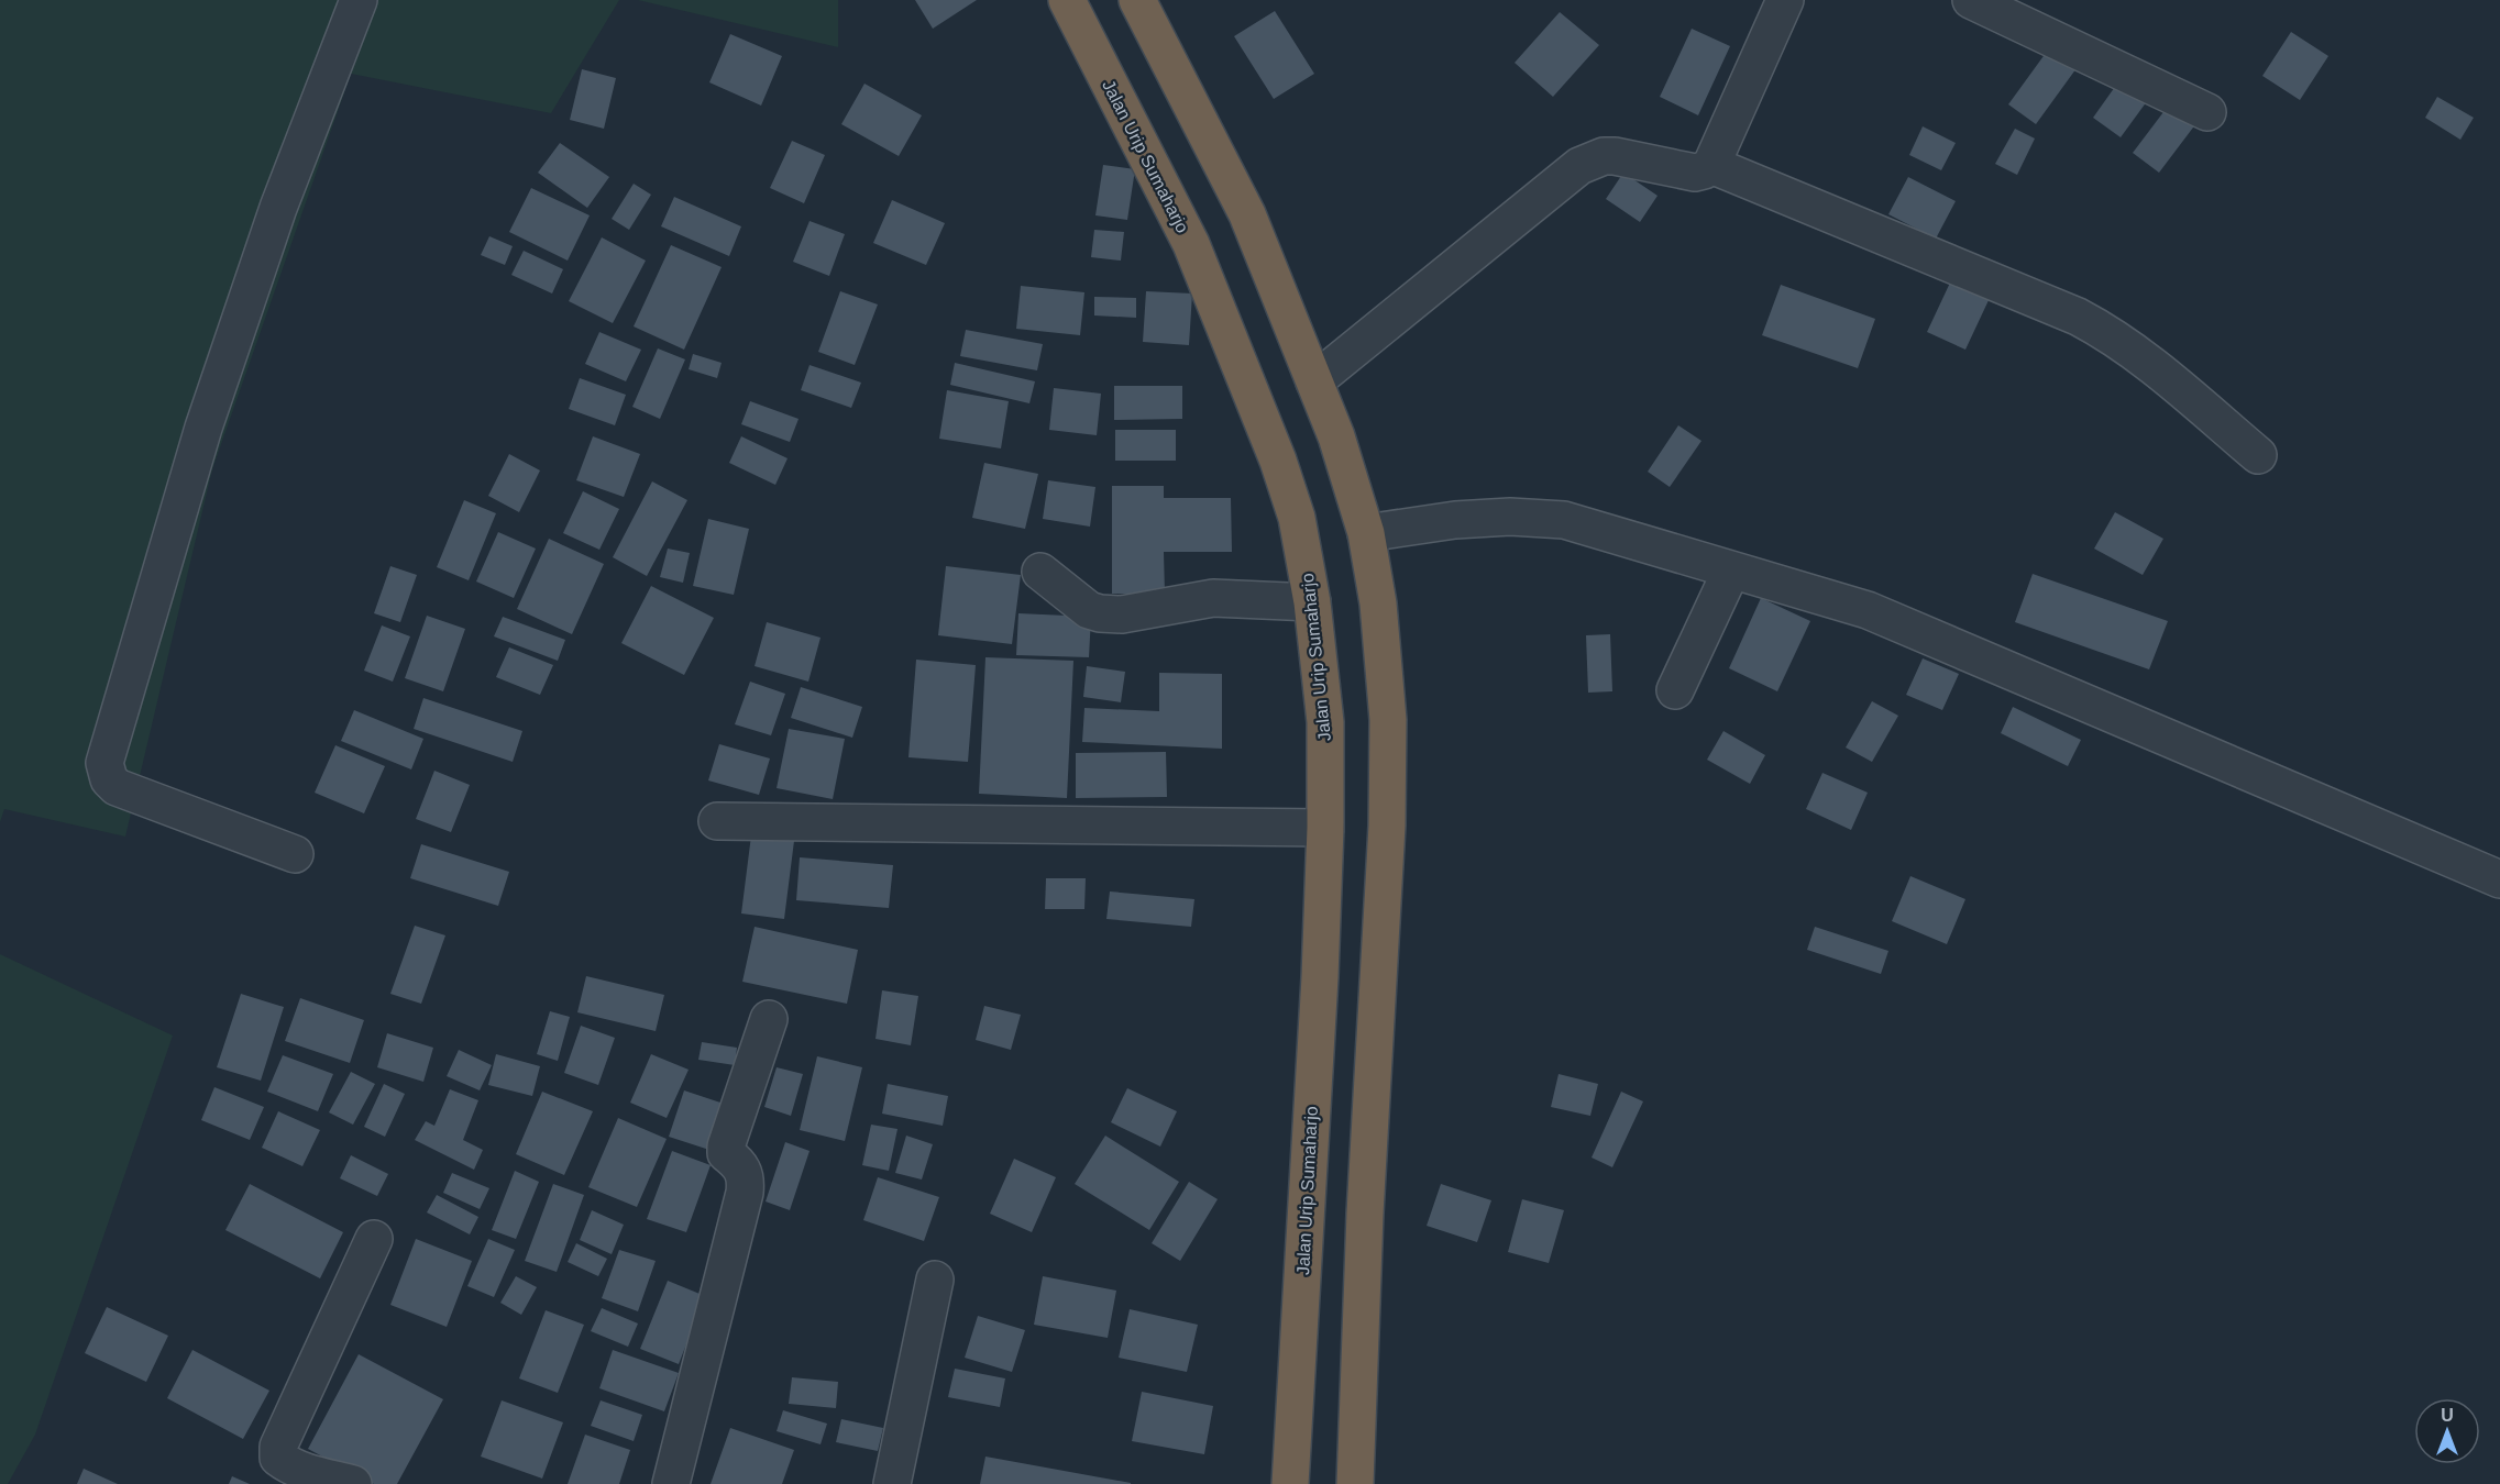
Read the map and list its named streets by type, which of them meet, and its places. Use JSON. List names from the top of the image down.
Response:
{
  "streets": {
    "highway": ["Jalan Urip Sumaharjo"]
  },
  "north": "top"
}
